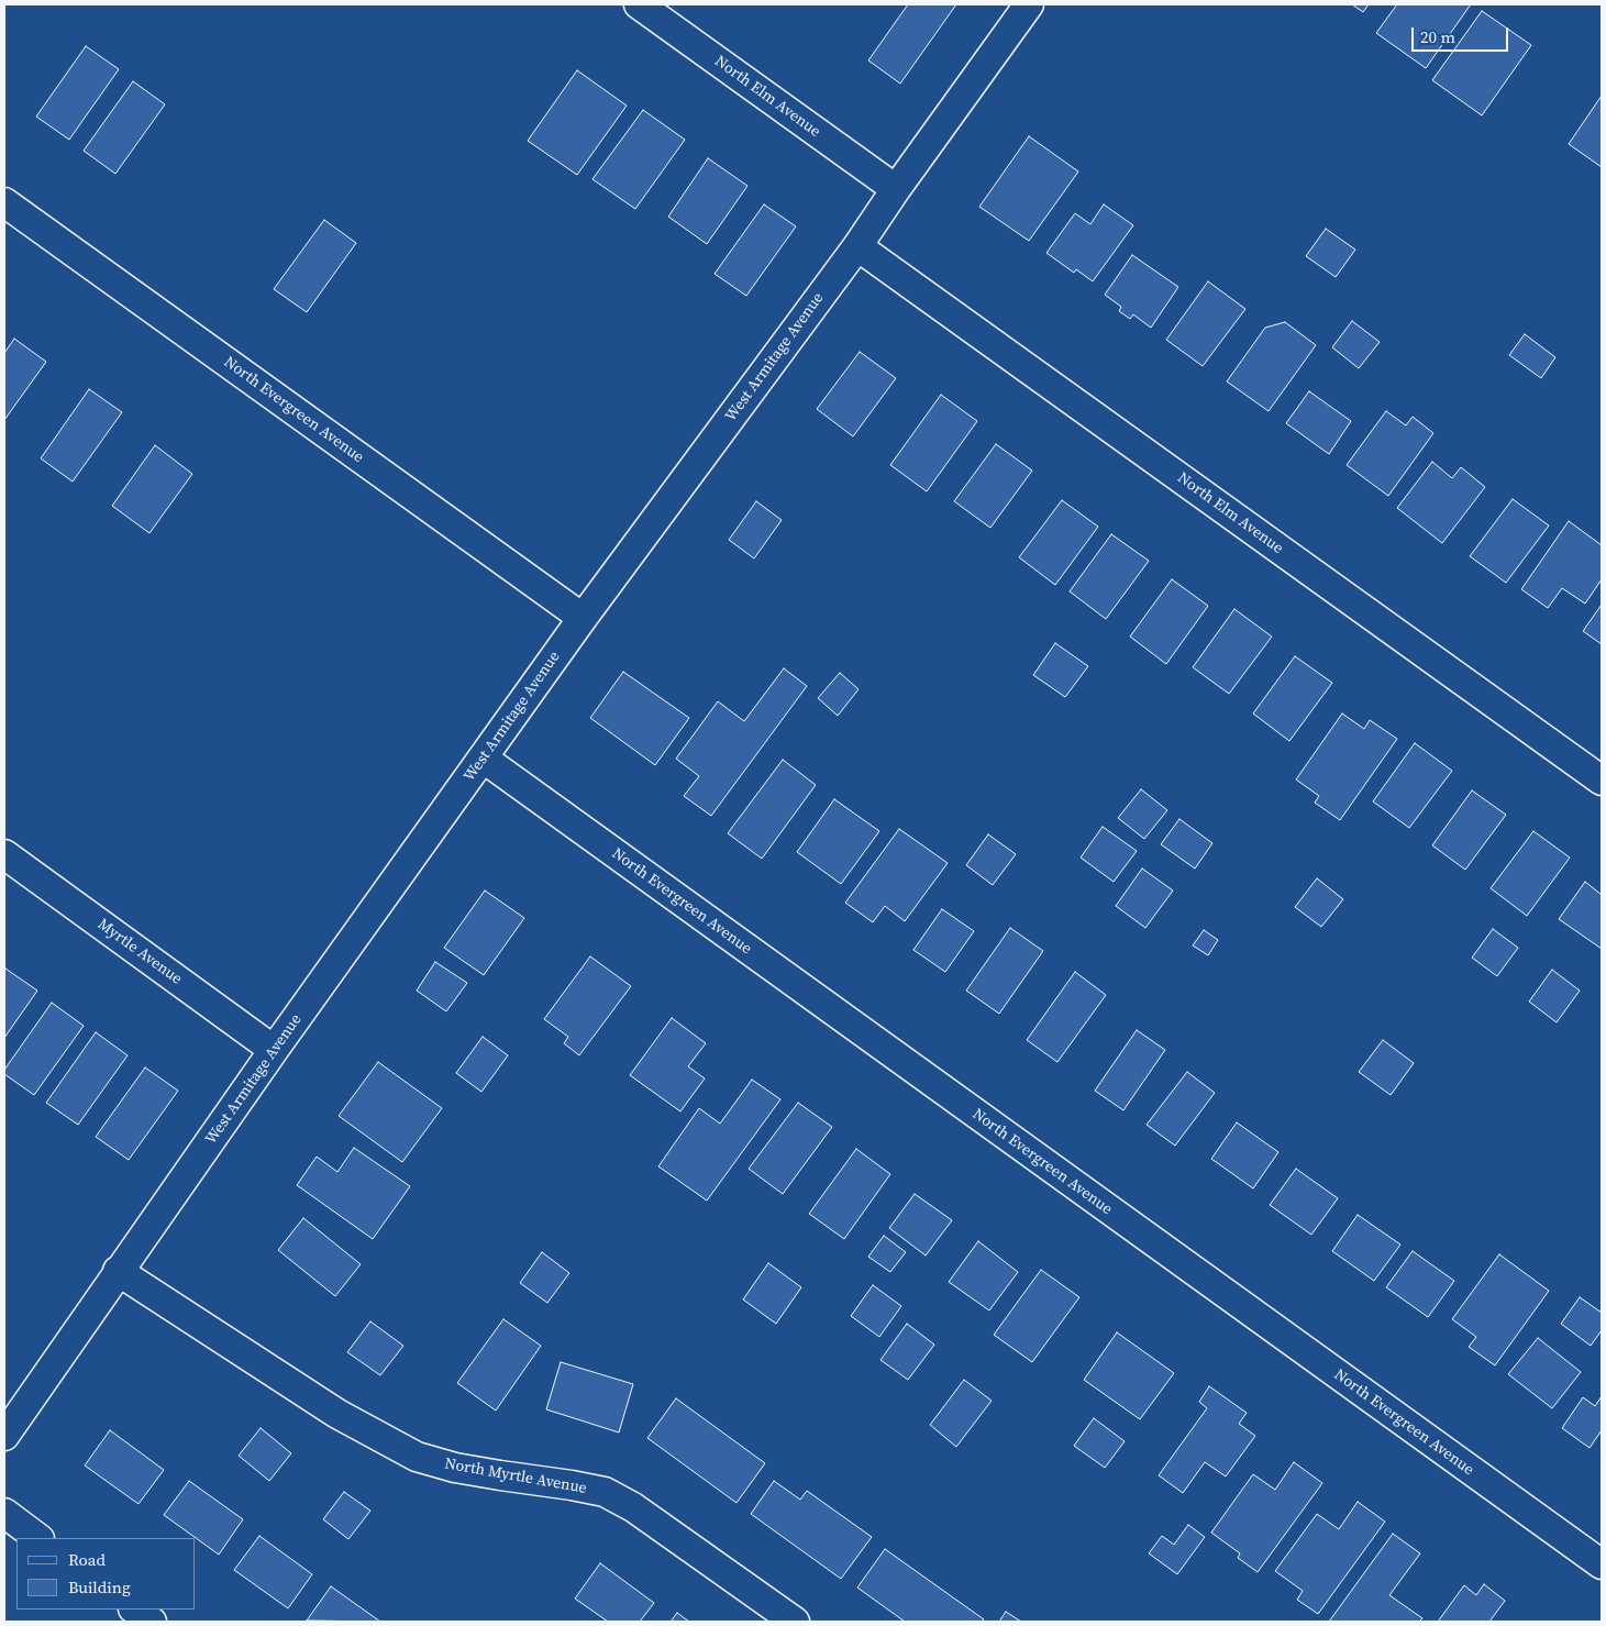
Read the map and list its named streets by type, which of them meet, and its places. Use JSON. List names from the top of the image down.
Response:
{
  "streets": {
    "street": [
      "North Elm Avenue",
      "West Armitage Avenue",
      "North Evergreen Avenue",
      "Myrtle Avenue",
      "North Myrtle Avenue"
    ]
  },
  "crossings": [
    ["North Elm Avenue", "West Armitage Avenue"],
    ["West Armitage Avenue", "North Evergreen Avenue"],
    ["West Armitage Avenue", "Myrtle Avenue"],
    ["West Armitage Avenue", "North Myrtle Avenue"]
  ],
  "legend": ["Road", "Building"],
  "scale_bar": "20 m"
}
